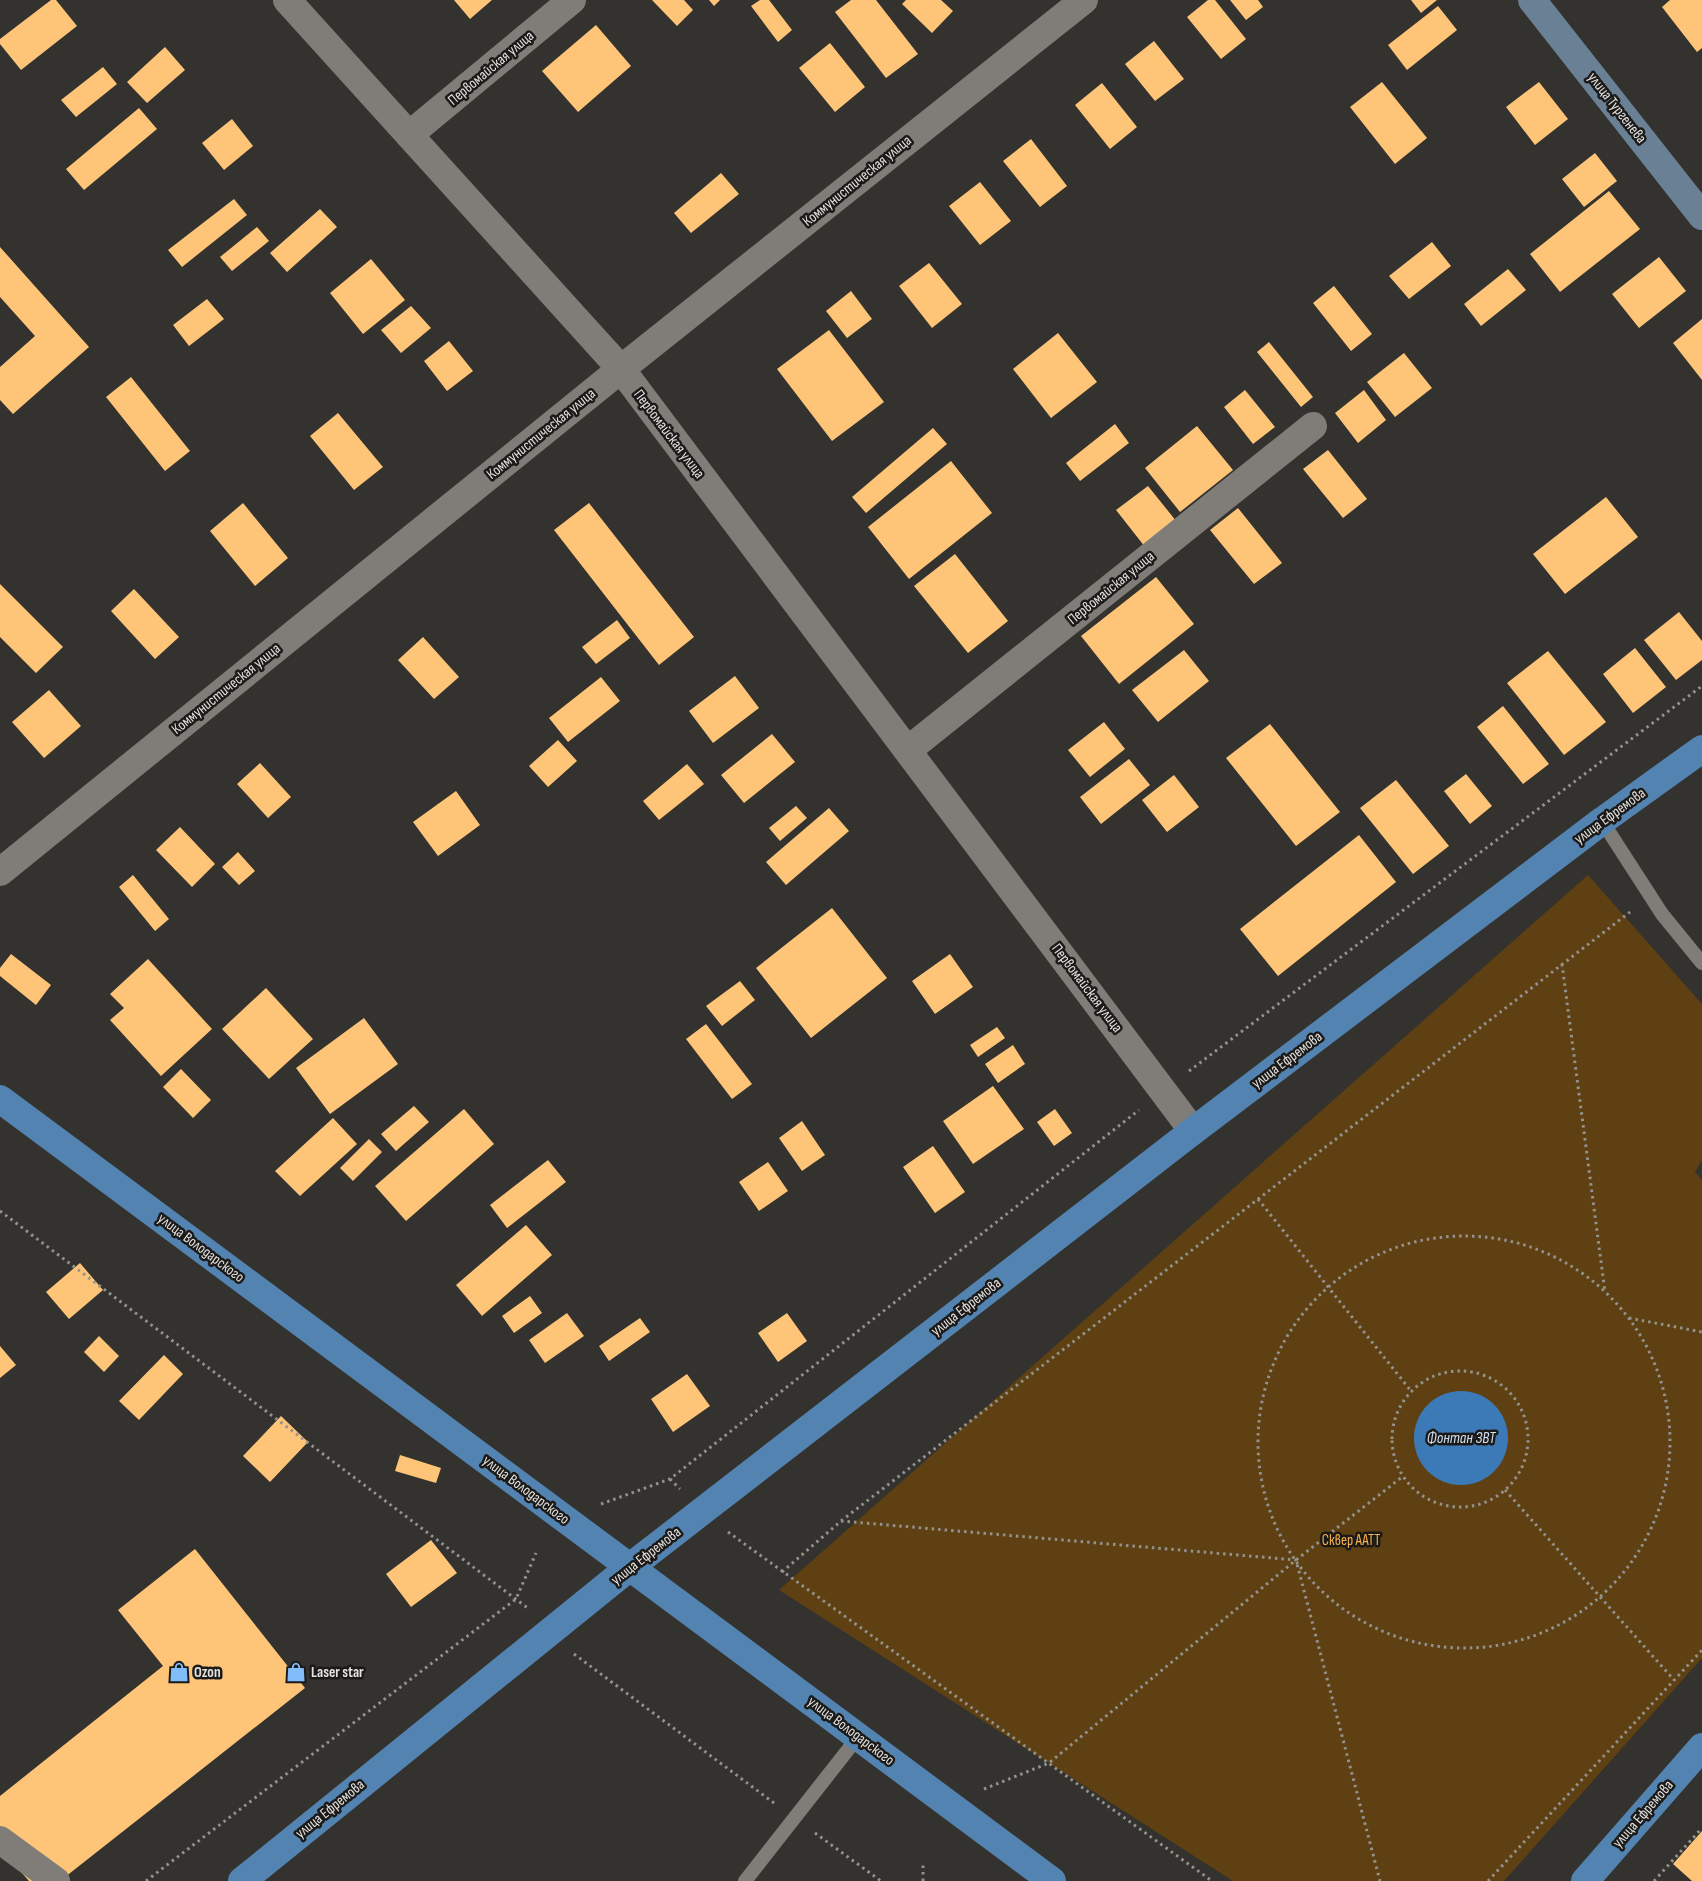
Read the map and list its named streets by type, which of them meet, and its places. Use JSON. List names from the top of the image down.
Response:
{
  "streets": {
    "main road": ["улица Ефремова", "улица Володарского"],
    "street": ["Первомайская улица", "улица Тургенева", "Коммунистическая улица"]
  },
  "crossings": [
    ["Первомайская улица", "Коммунистическая улица"],
    ["Первомайская улица", "улица Ефремова"],
    ["улица Ефремова", "улица Володарского"]
  ],
  "water": ["Фонтан ЗВТ"],
  "parks": ["Сквер ААТТ"],
  "places": {
    "shop": ["Ozon", "Laser star"]
  }
}
